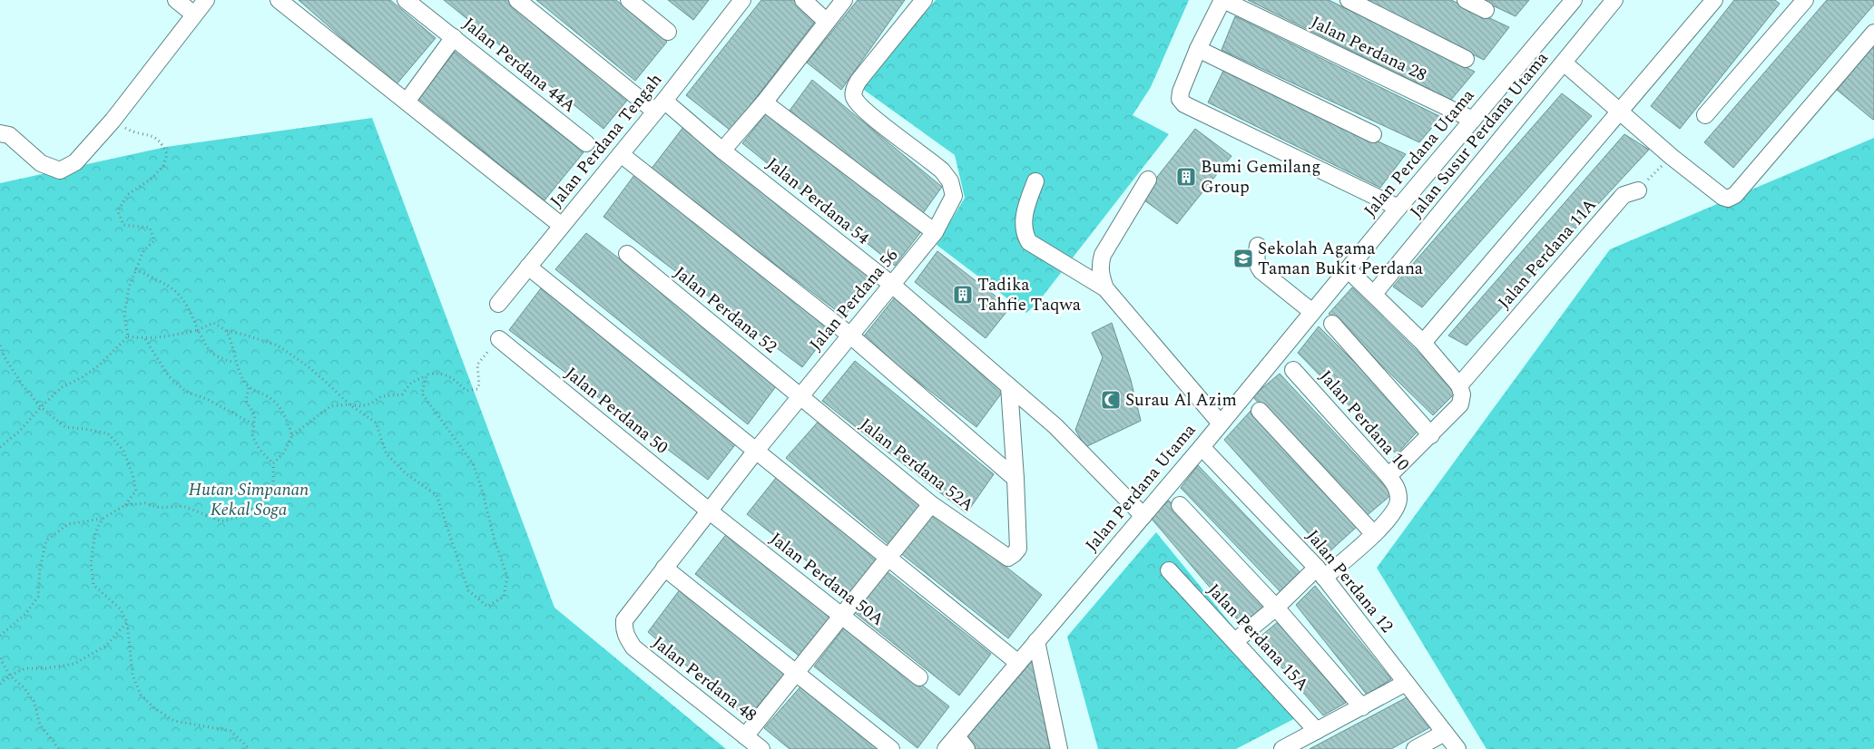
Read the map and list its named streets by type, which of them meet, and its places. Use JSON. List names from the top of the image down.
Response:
{
  "streets": {
    "street": [
      "Jalan Perdana 28",
      "Jalan Perdana 44A",
      "Jalan Susur Perdana Utama",
      "Jalan Perdana Tengah",
      "Jalan Perdana Utama",
      "Jalan Perdana 54",
      "Jalan Perdana 11A",
      "Jalan Perdana 56",
      "Jalan Perdana 52",
      "Jalan Perdana 50",
      "Jalan Perdana 10",
      "Jalan Perdana 52A",
      "Jalan Perdana 50A",
      "Jalan Perdana 12",
      "Jalan Perdana 15A",
      "Jalan Perdana 48"
    ]
  },
  "crossings": [
    ["Jalan Perdana 28", "Jalan Perdana Utama"],
    ["Jalan Perdana Tengah", "Jalan Perdana 54"],
    ["Jalan Perdana Utama", "Jalan Perdana 54"],
    ["Jalan Perdana Utama", "Jalan Perdana 12"],
    ["Jalan Perdana 54", "Jalan Perdana 56"],
    ["Jalan Perdana 11A", "Jalan Perdana 10"],
    ["Jalan Perdana 56", "Jalan Perdana 52"],
    ["Jalan Perdana 56", "Jalan Perdana 50"],
    ["Jalan Perdana 56", "Jalan Perdana 52A"],
    ["Jalan Perdana 56", "Jalan Perdana 50A"],
    ["Jalan Perdana 56", "Jalan Perdana 48"],
    ["Jalan Perdana 52", "Jalan Perdana 52A"],
    ["Jalan Perdana 50", "Jalan Perdana 50A"],
    ["Jalan Perdana 10", "Jalan Perdana 12"],
    ["Jalan Perdana 10", "Jalan Perdana 15A"]
  ],
  "parks": ["Hutan Simpanan Kekal Soga"],
  "places": {
    "building": ["Bumi Gemilang Group", "Tadika Tahfie Taqwa"],
    "school or university": ["Sekolah Agama Taman Bukit Perdana"],
    "mosque": ["Surau Al Azim"]
  }
}
